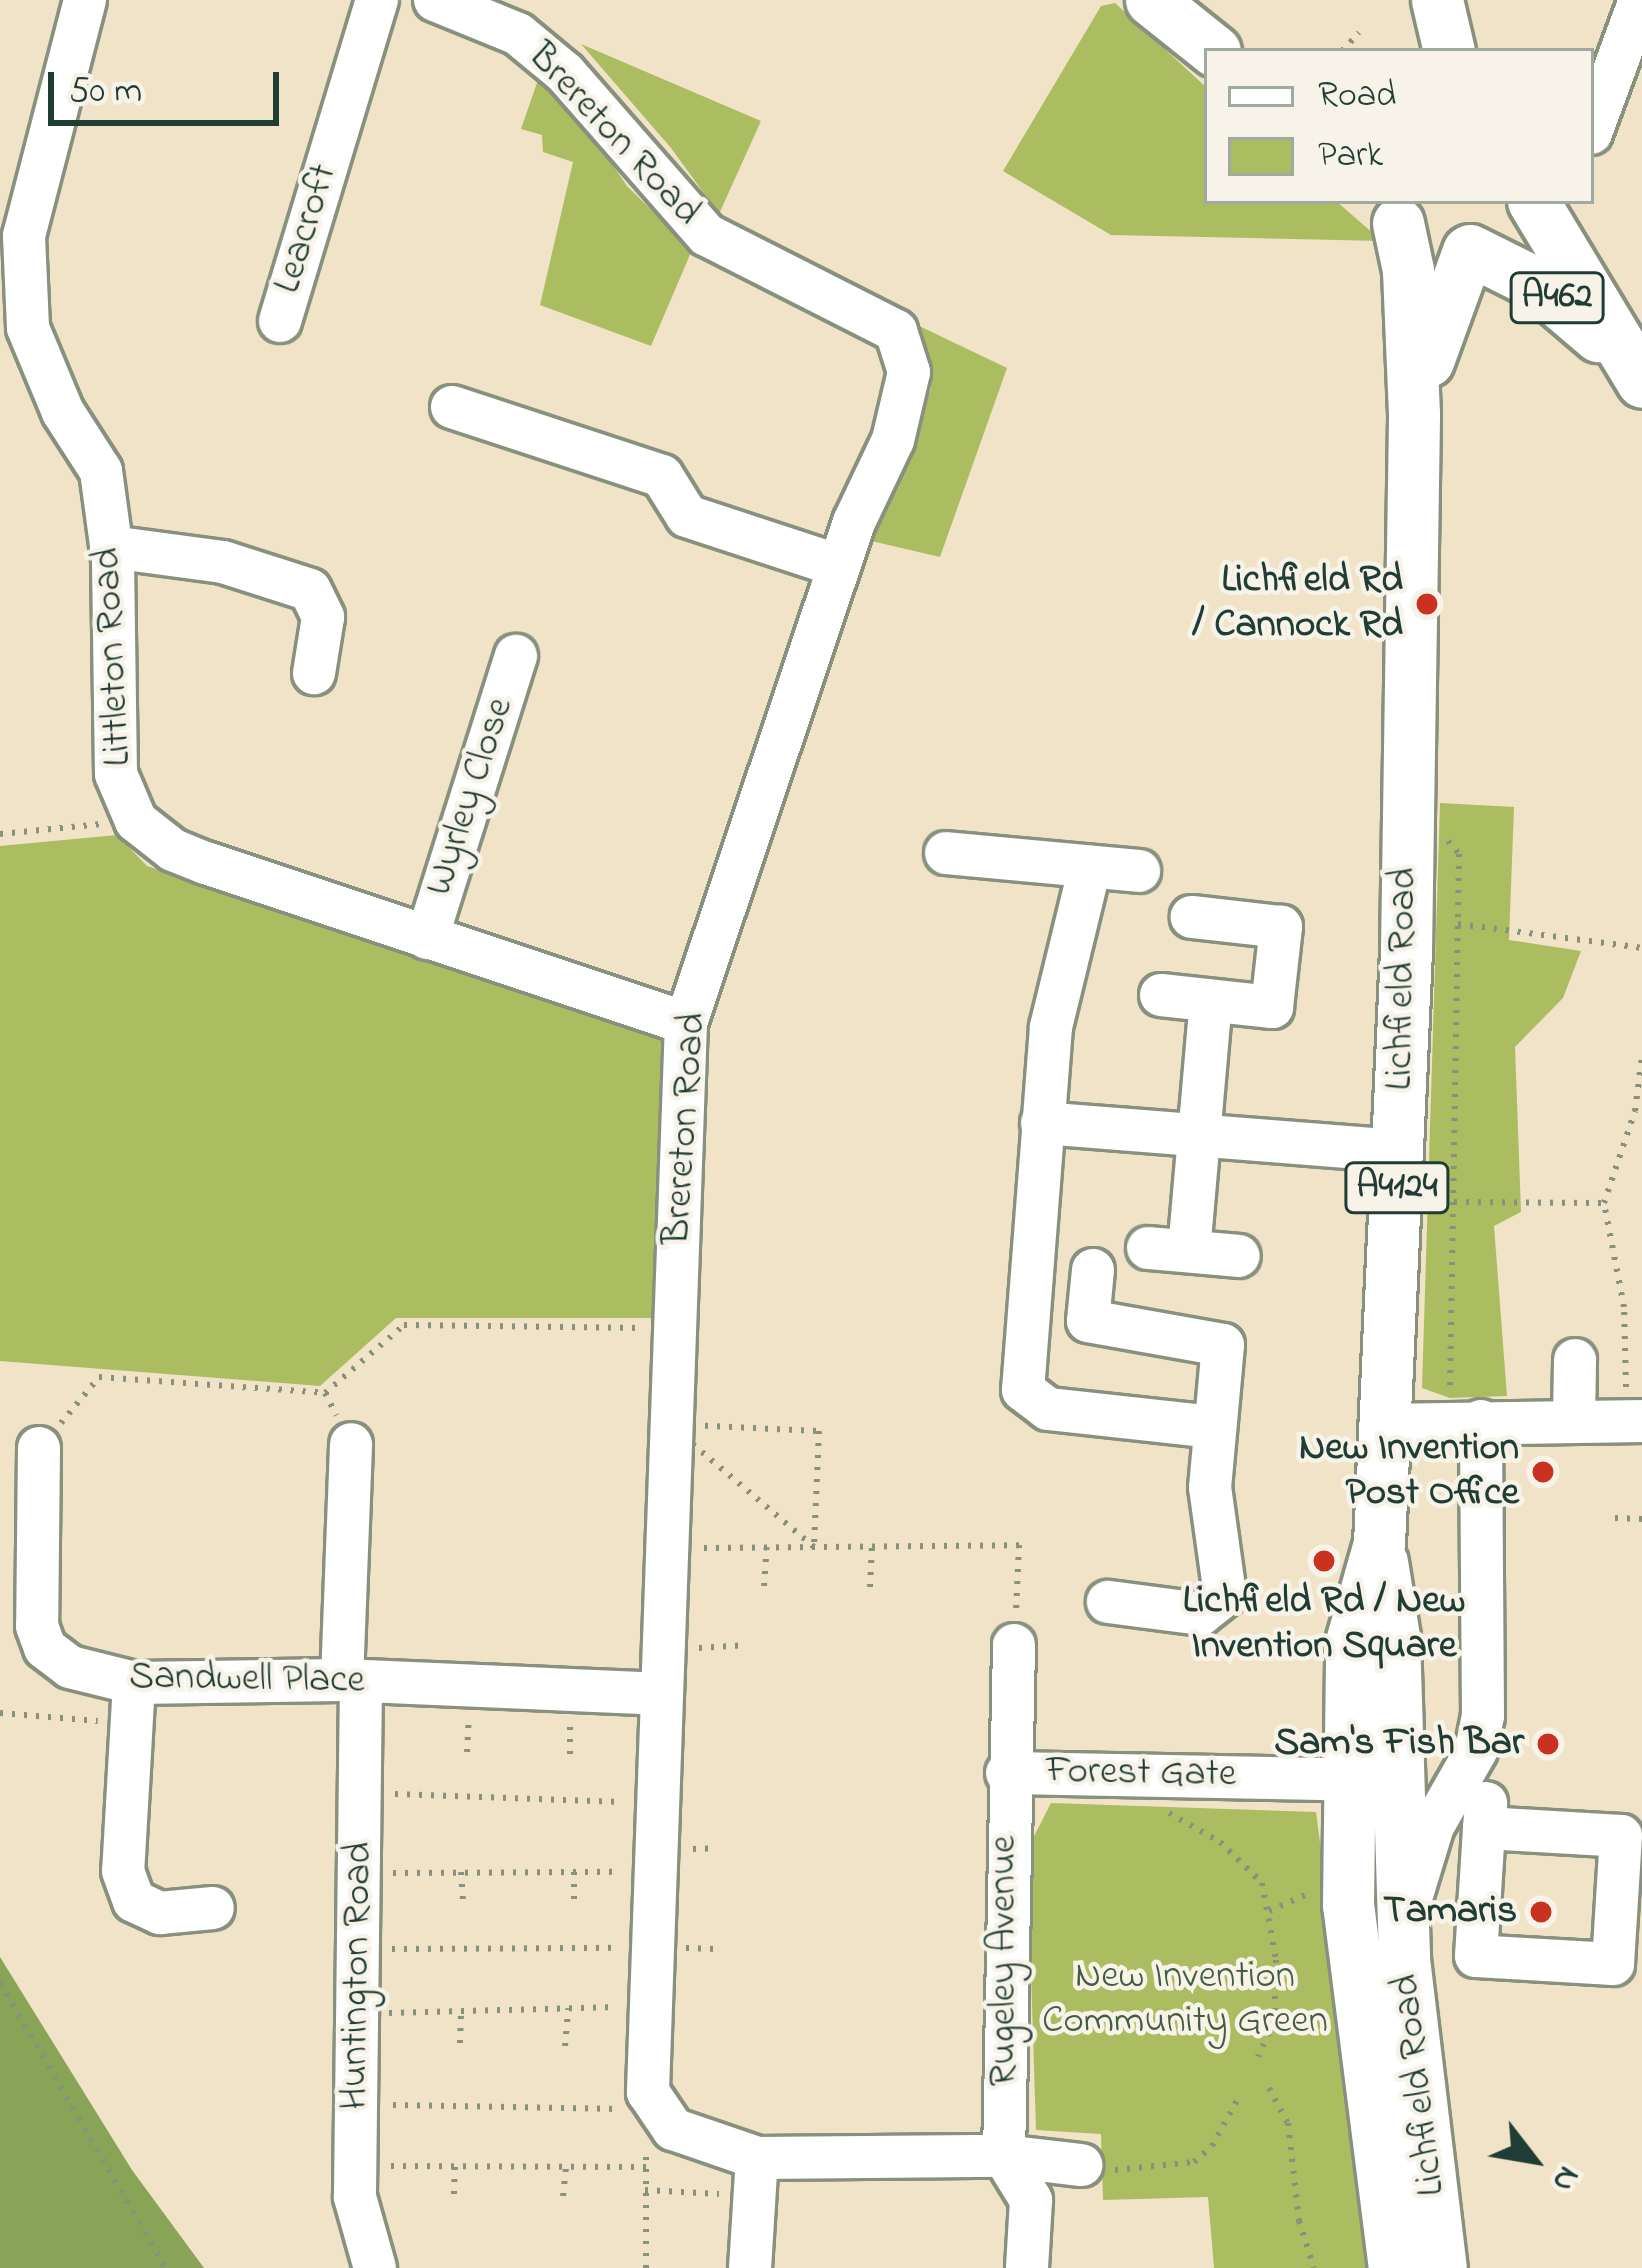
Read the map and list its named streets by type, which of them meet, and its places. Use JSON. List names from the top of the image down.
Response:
{
  "streets": {
    "main road": ["A462", "Lichfield Road", "A4124"],
    "street": [
      "Brereton Road",
      "Leacroft",
      "Littleton Road",
      "Wyrley Close",
      "Sandwell Place",
      "Forest Gate",
      "Rugeley Avenue",
      "Huntington Road"
    ]
  },
  "crossings": [
    ["Brereton Road", "Littleton Road"],
    ["Brereton Road", "Sandwell Place"],
    ["A462", "Lichfield Road"],
    ["Littleton Road", "Wyrley Close"],
    ["Lichfield Road", "Forest Gate"],
    ["Sandwell Place", "Huntington Road"],
    ["Forest Gate", "Rugeley Avenue"]
  ],
  "parks": ["New Invention Community Green"],
  "places": [
    "Lichfield Rd / Cannock Rd",
    "New Invention Post Office",
    "Lichfield Rd / New Invention Square",
    "Sam's Fish Bar",
    "Tamaris"
  ],
  "legend": ["Road", "Park"],
  "scale_bar": "50 m",
  "north": "bottom right"
}
